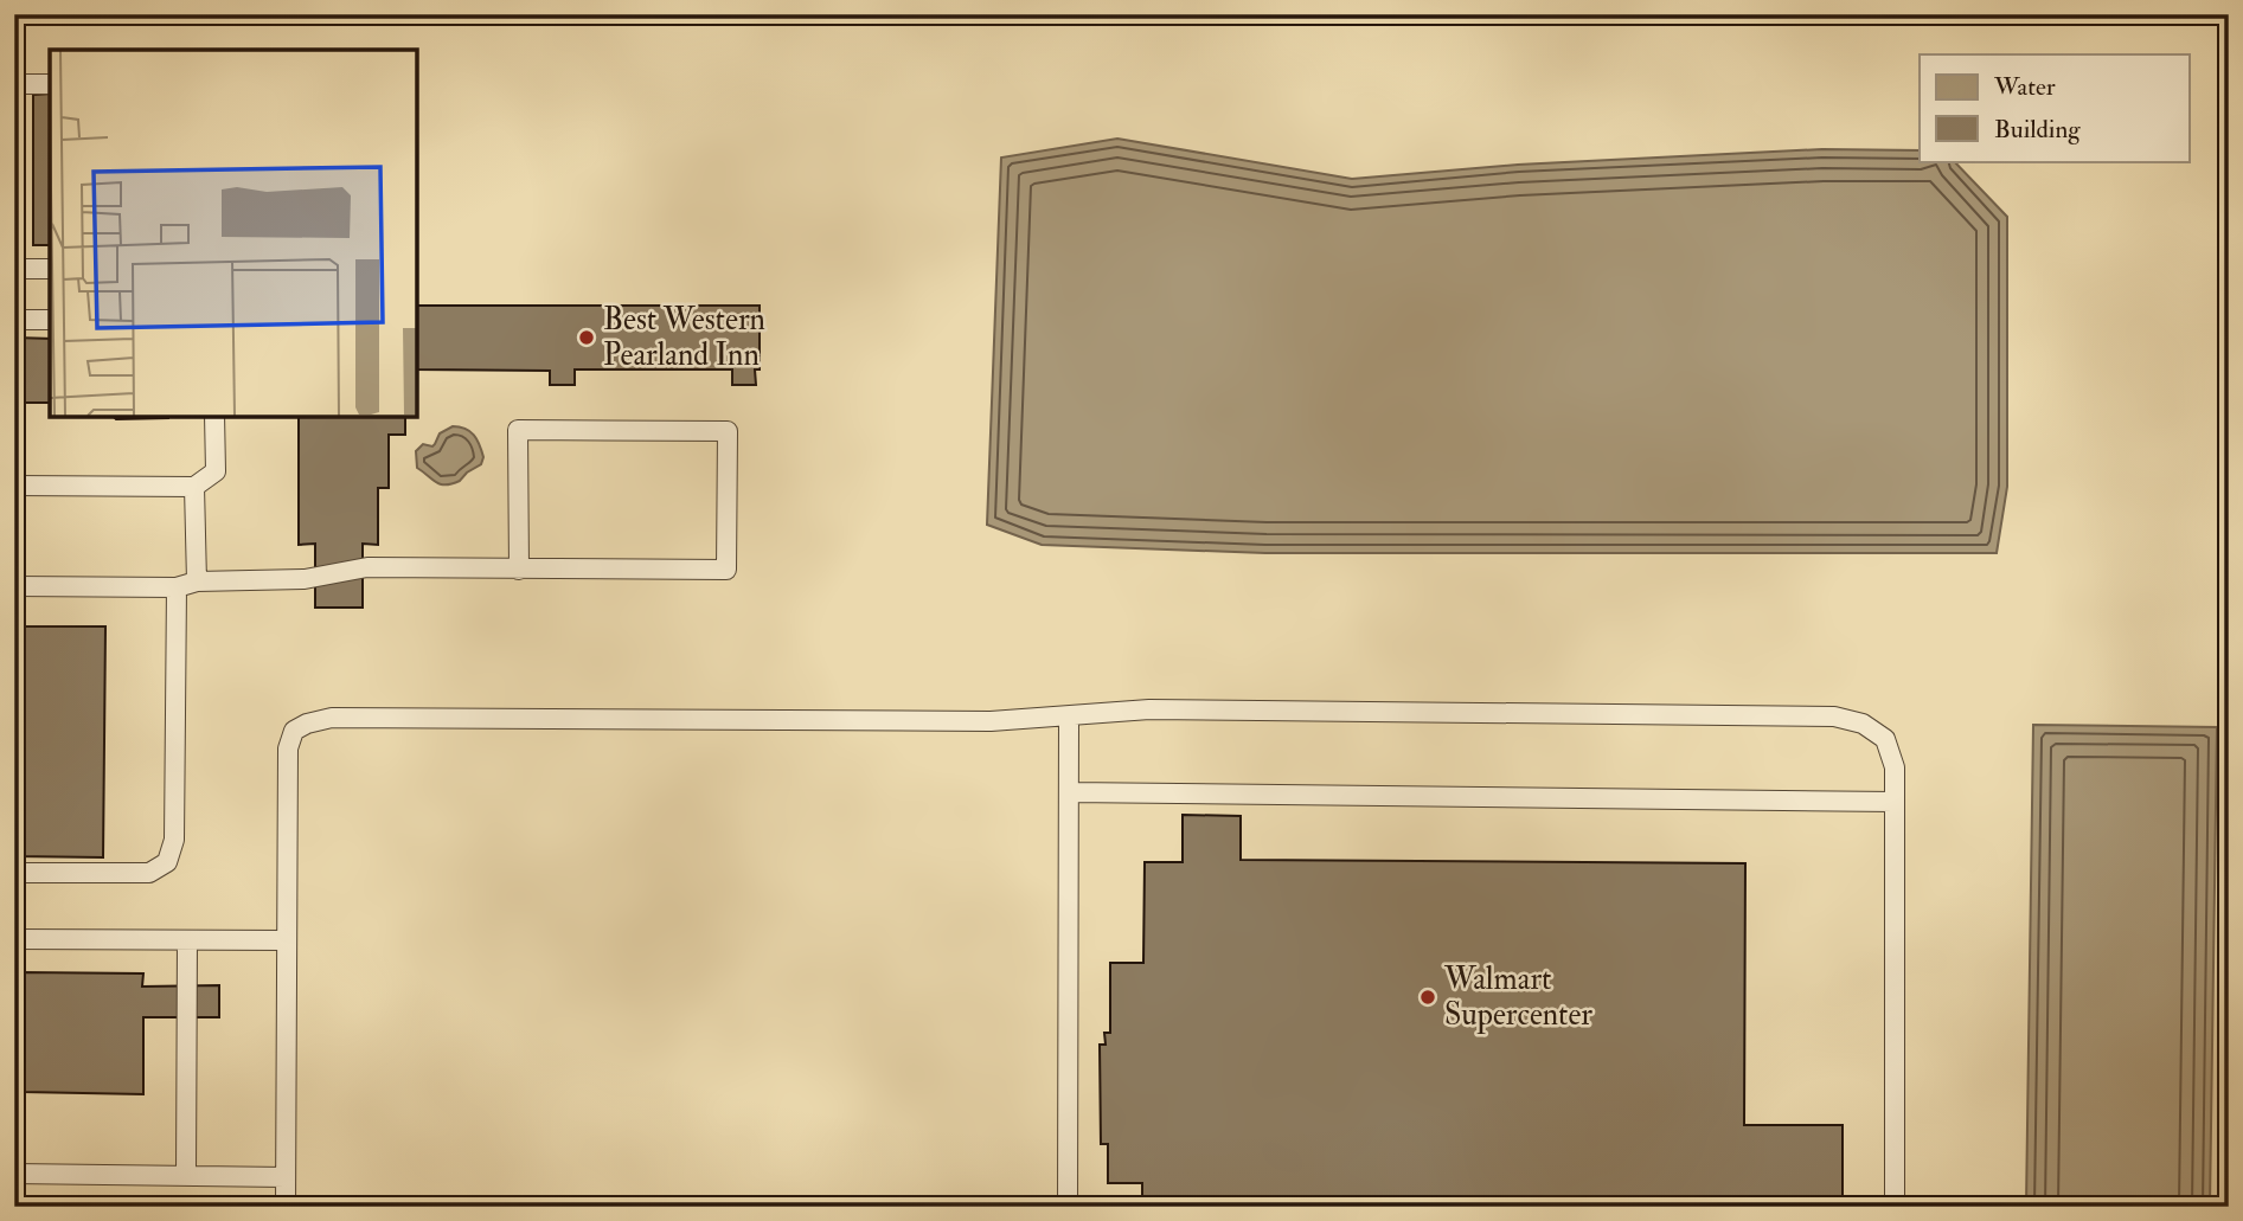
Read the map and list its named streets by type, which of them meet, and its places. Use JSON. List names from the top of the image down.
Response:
{
  "places": ["Best Western Pearland Inn", "Walmart Supercenter"],
  "legend": ["Water", "Building"]
}
